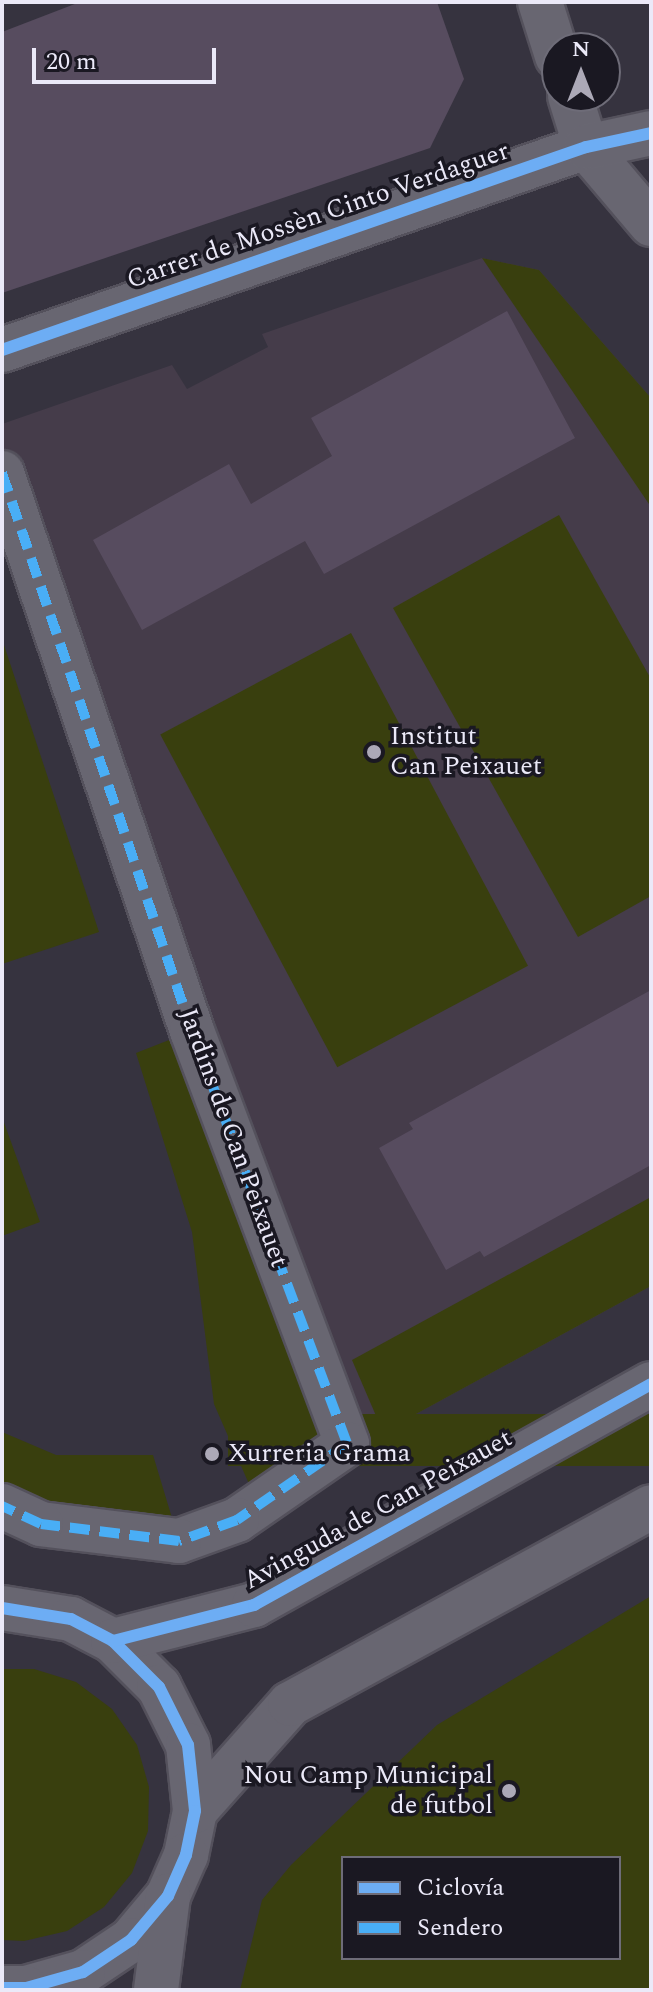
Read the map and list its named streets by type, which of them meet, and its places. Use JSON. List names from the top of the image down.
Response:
{
  "streets": {
    "street": ["Carrer de Mossèn Cinto Verdaguer", "Jardins de Can Peixauet", "Avinguda de Can Peixauet"]
  },
  "places": ["Institut Can Peixauet", "Xurreria Grama", "Nou Camp Municipal de futbol"],
  "legend": ["Ciclovía", "Sendero"],
  "scale_bar": "20 m",
  "north": "top"
}
